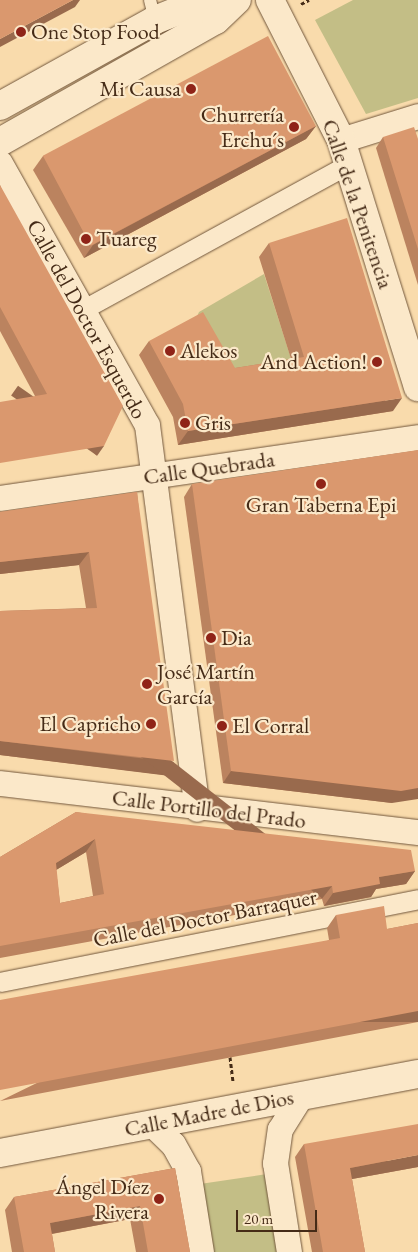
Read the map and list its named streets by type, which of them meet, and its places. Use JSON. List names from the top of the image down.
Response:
{
  "streets": {
    "main road": ["Calle de la Penitencia", "Calle Madre de Dios"],
    "street": [
      "Calle del Doctor Esquerdo",
      "Calle Quebrada",
      "Calle Portillo del Prado",
      "Calle del Doctor Barraquer"
    ]
  },
  "crossings": [
    ["Calle del Doctor Esquerdo", "Calle Quebrada"],
    ["Calle del Doctor Esquerdo", "Calle Portillo del Prado"]
  ],
  "places": [
    "One Stop Food",
    "Mi Causa",
    "Churrería Erchu´s",
    "Tuareg",
    "Alekos",
    "And Action!",
    "Gris",
    "Gran Taberna Epi",
    "Dia",
    "José Martín García",
    "El Capricho",
    "El Corral",
    "Ángel Díez Rivera"
  ],
  "scale_bar": "20 m"
}
